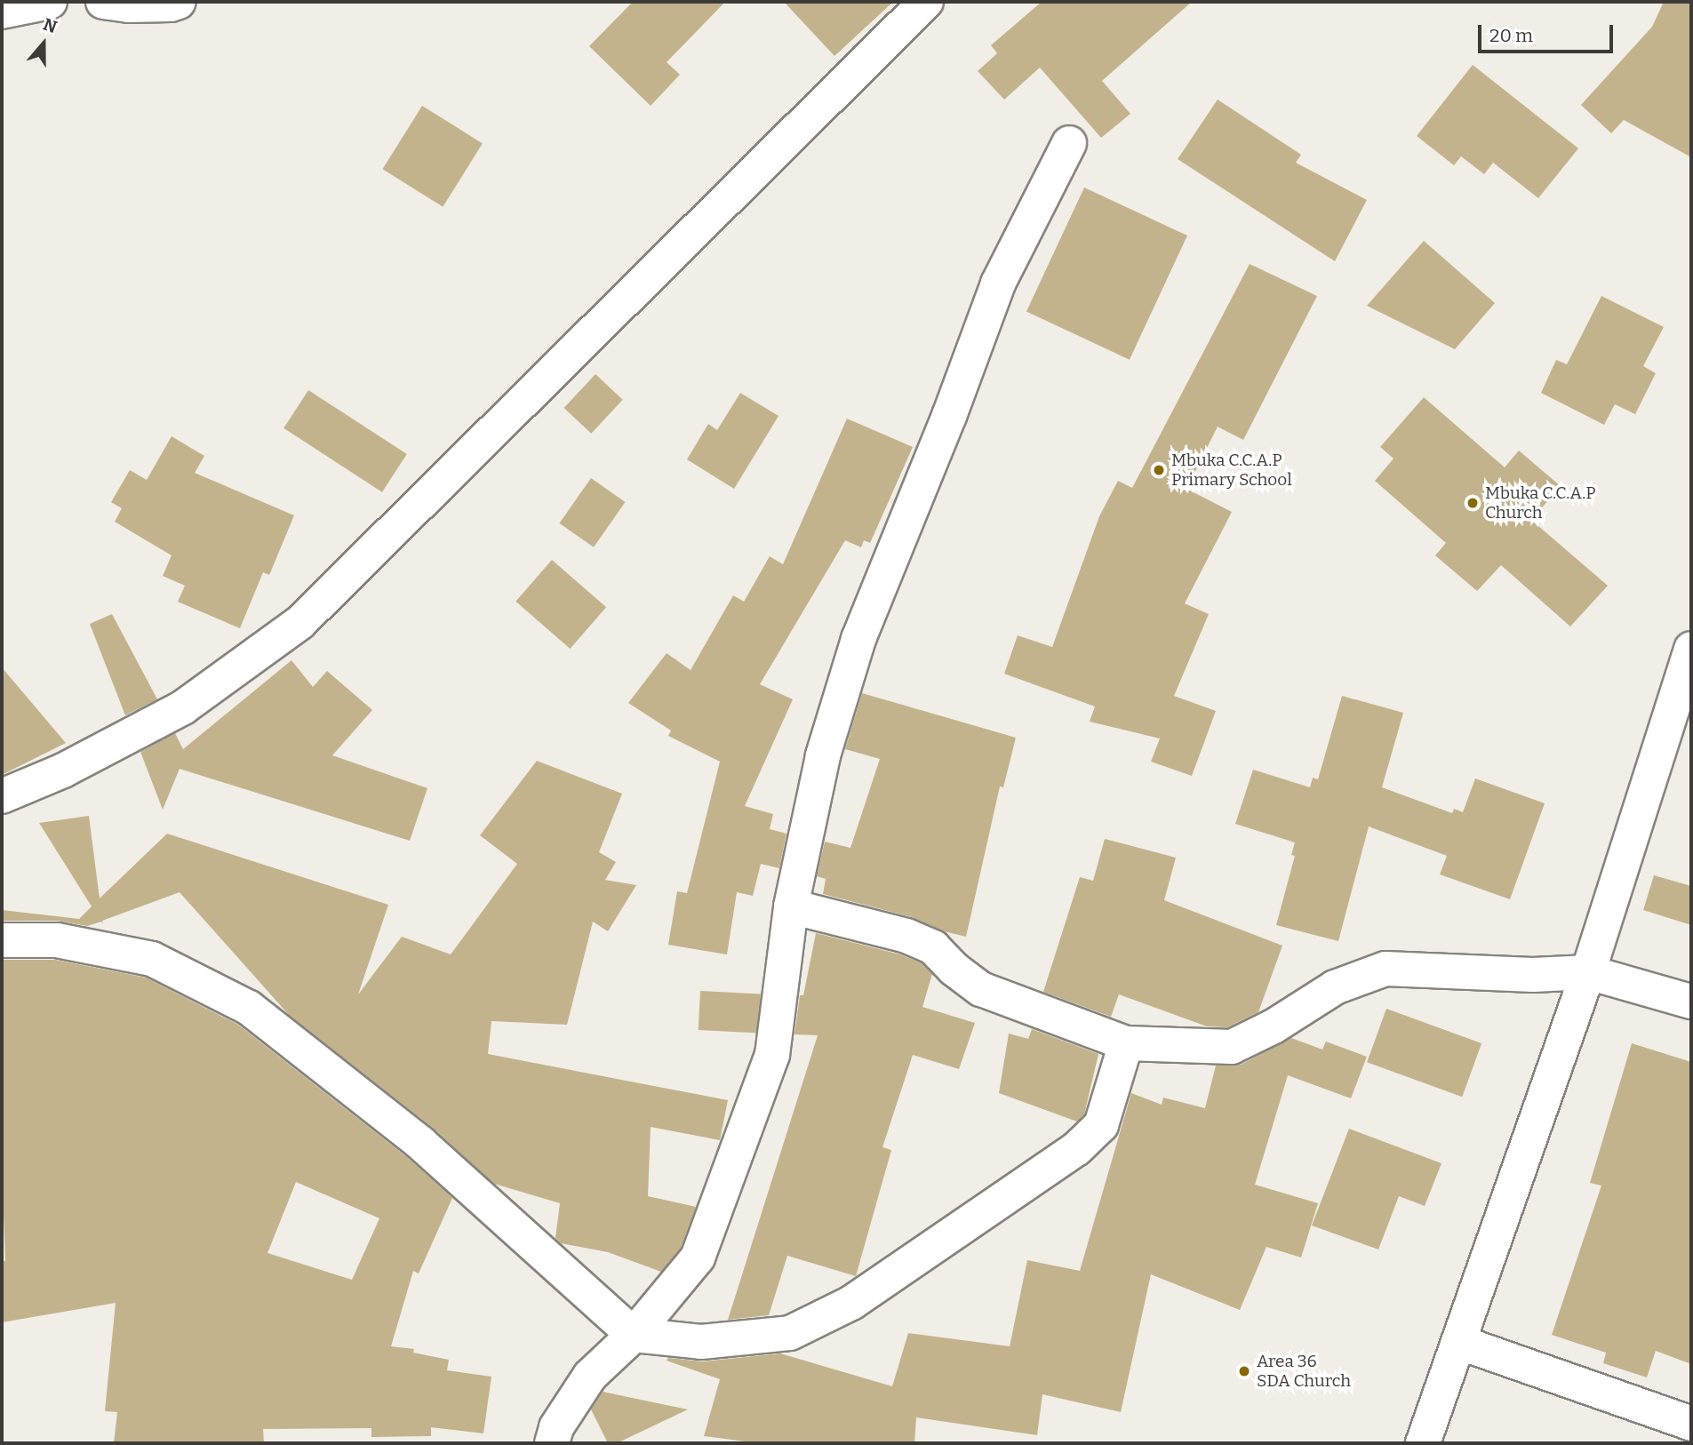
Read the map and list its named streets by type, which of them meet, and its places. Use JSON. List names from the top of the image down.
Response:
{
  "places": ["Mbuka C.C.A.P Primary School", "Mbuka C.C.A.P Church", "Area 36 SDA Church"],
  "scale_bar": "20 m",
  "north": "top"
}
